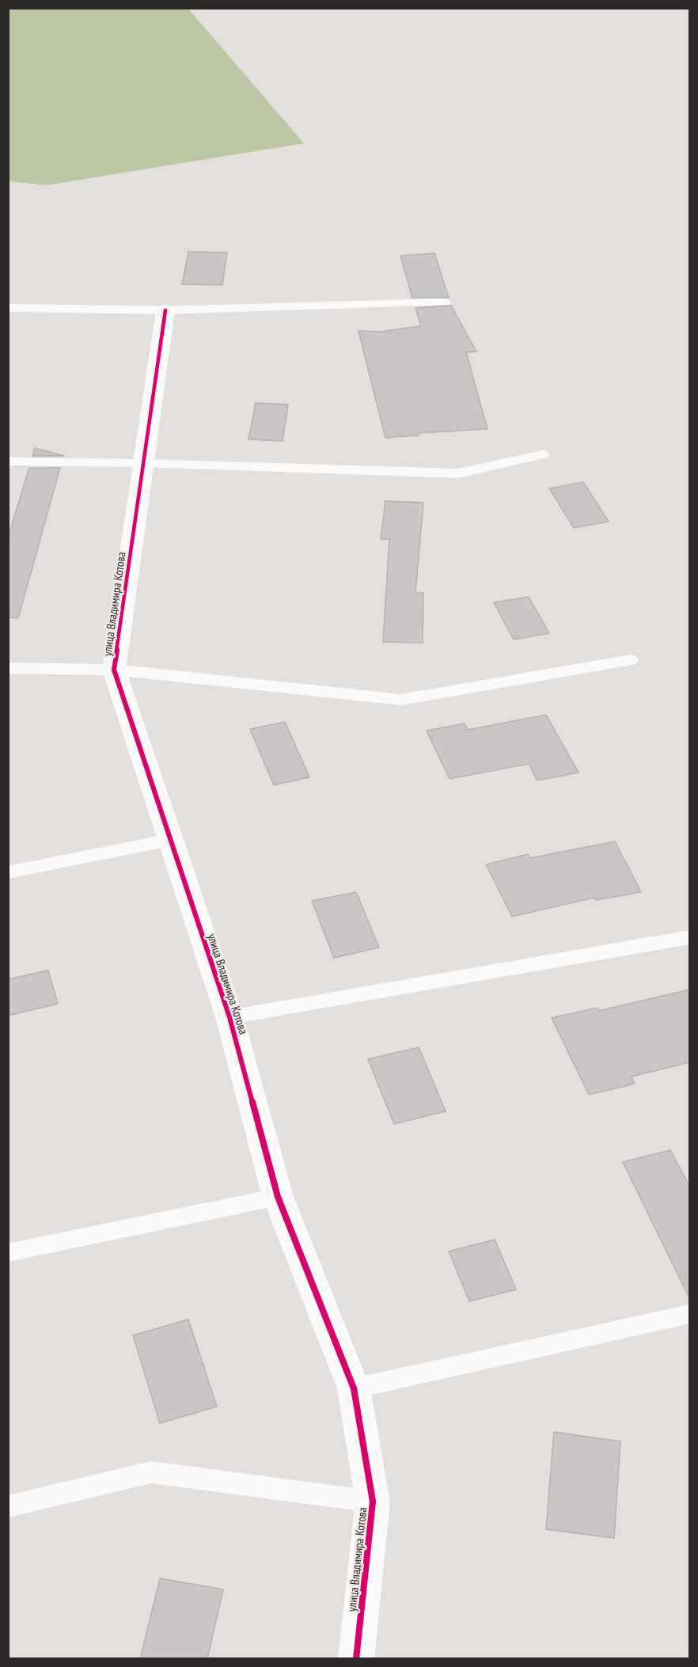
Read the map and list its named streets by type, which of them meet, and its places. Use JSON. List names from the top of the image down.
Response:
{
  "streets": {
    "street": ["улица Владимира Котова"]
  }
}
